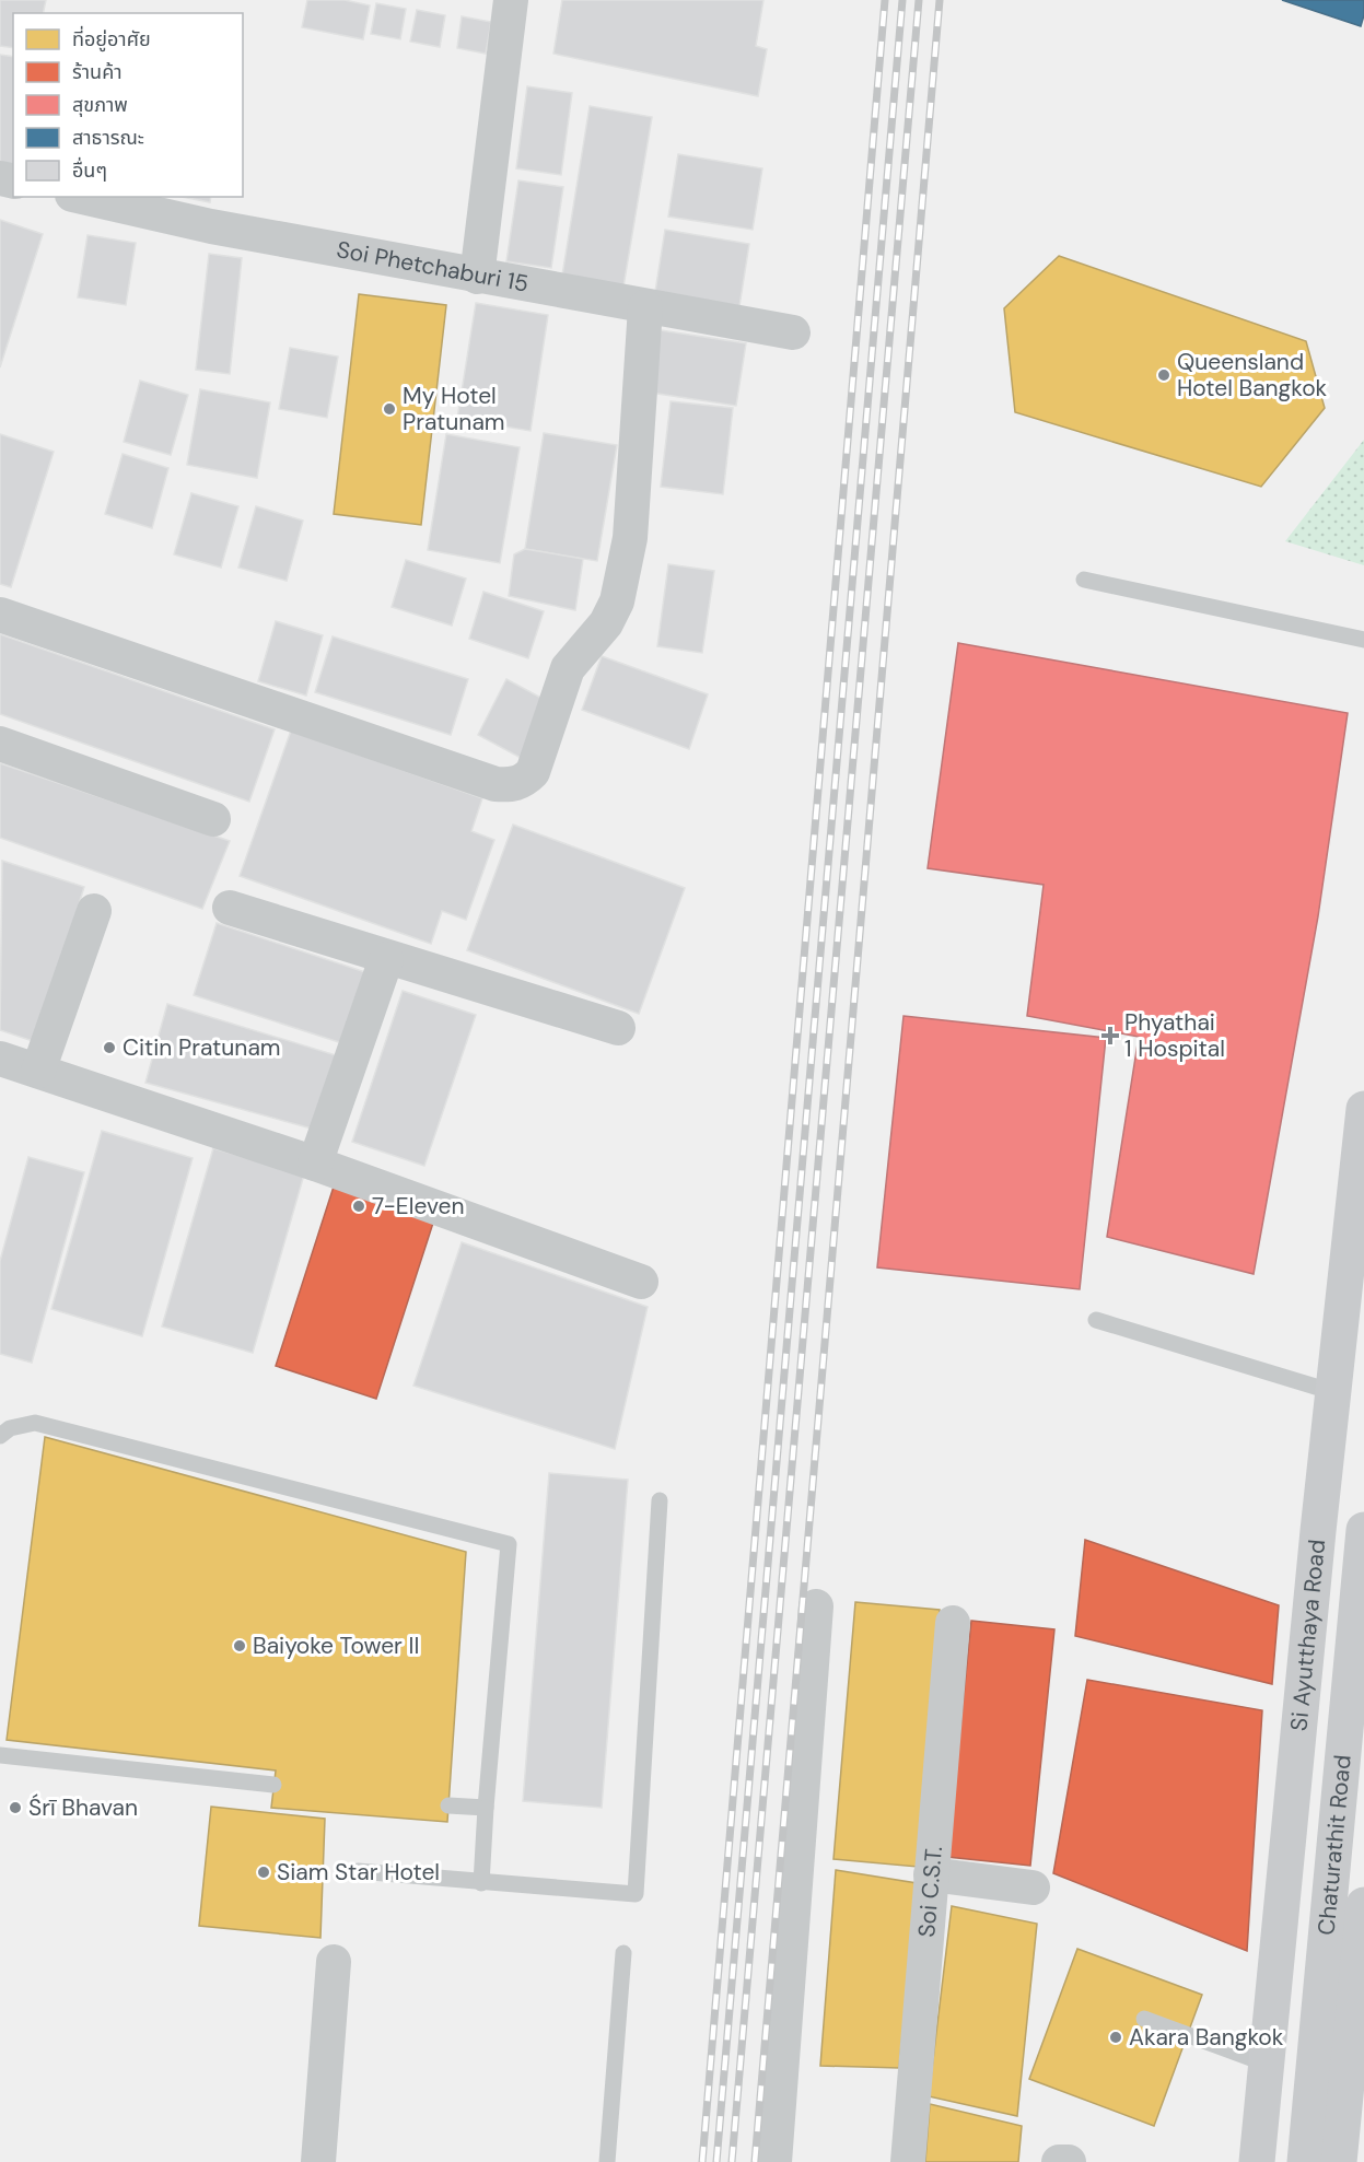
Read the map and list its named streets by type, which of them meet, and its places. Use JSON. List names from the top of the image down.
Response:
{
  "streets": {
    "main road": ["Si Ayutthaya Road", "Chaturathit Road"],
    "street": ["Soi Phetchaburi 15", "Soi C.S.T."]
  },
  "places": {
    "other": [
      "Queensland Hotel Bangkok",
      "My Hotel Pratunam",
      "Citin Pratunam",
      "7-Eleven",
      "Baiyoke Tower II",
      "Śrī Bhavan",
      "Siam Star Hotel",
      "Akara Bangkok"
    ],
    "health": ["Phyathai 1 Hospital"]
  },
  "legend": [
    "ที่อยู่อาศัย",
    "ร้านค้า",
    "สุขภาพ",
    "สาธารณะ",
    "อื่นๆ"
  ]
}
